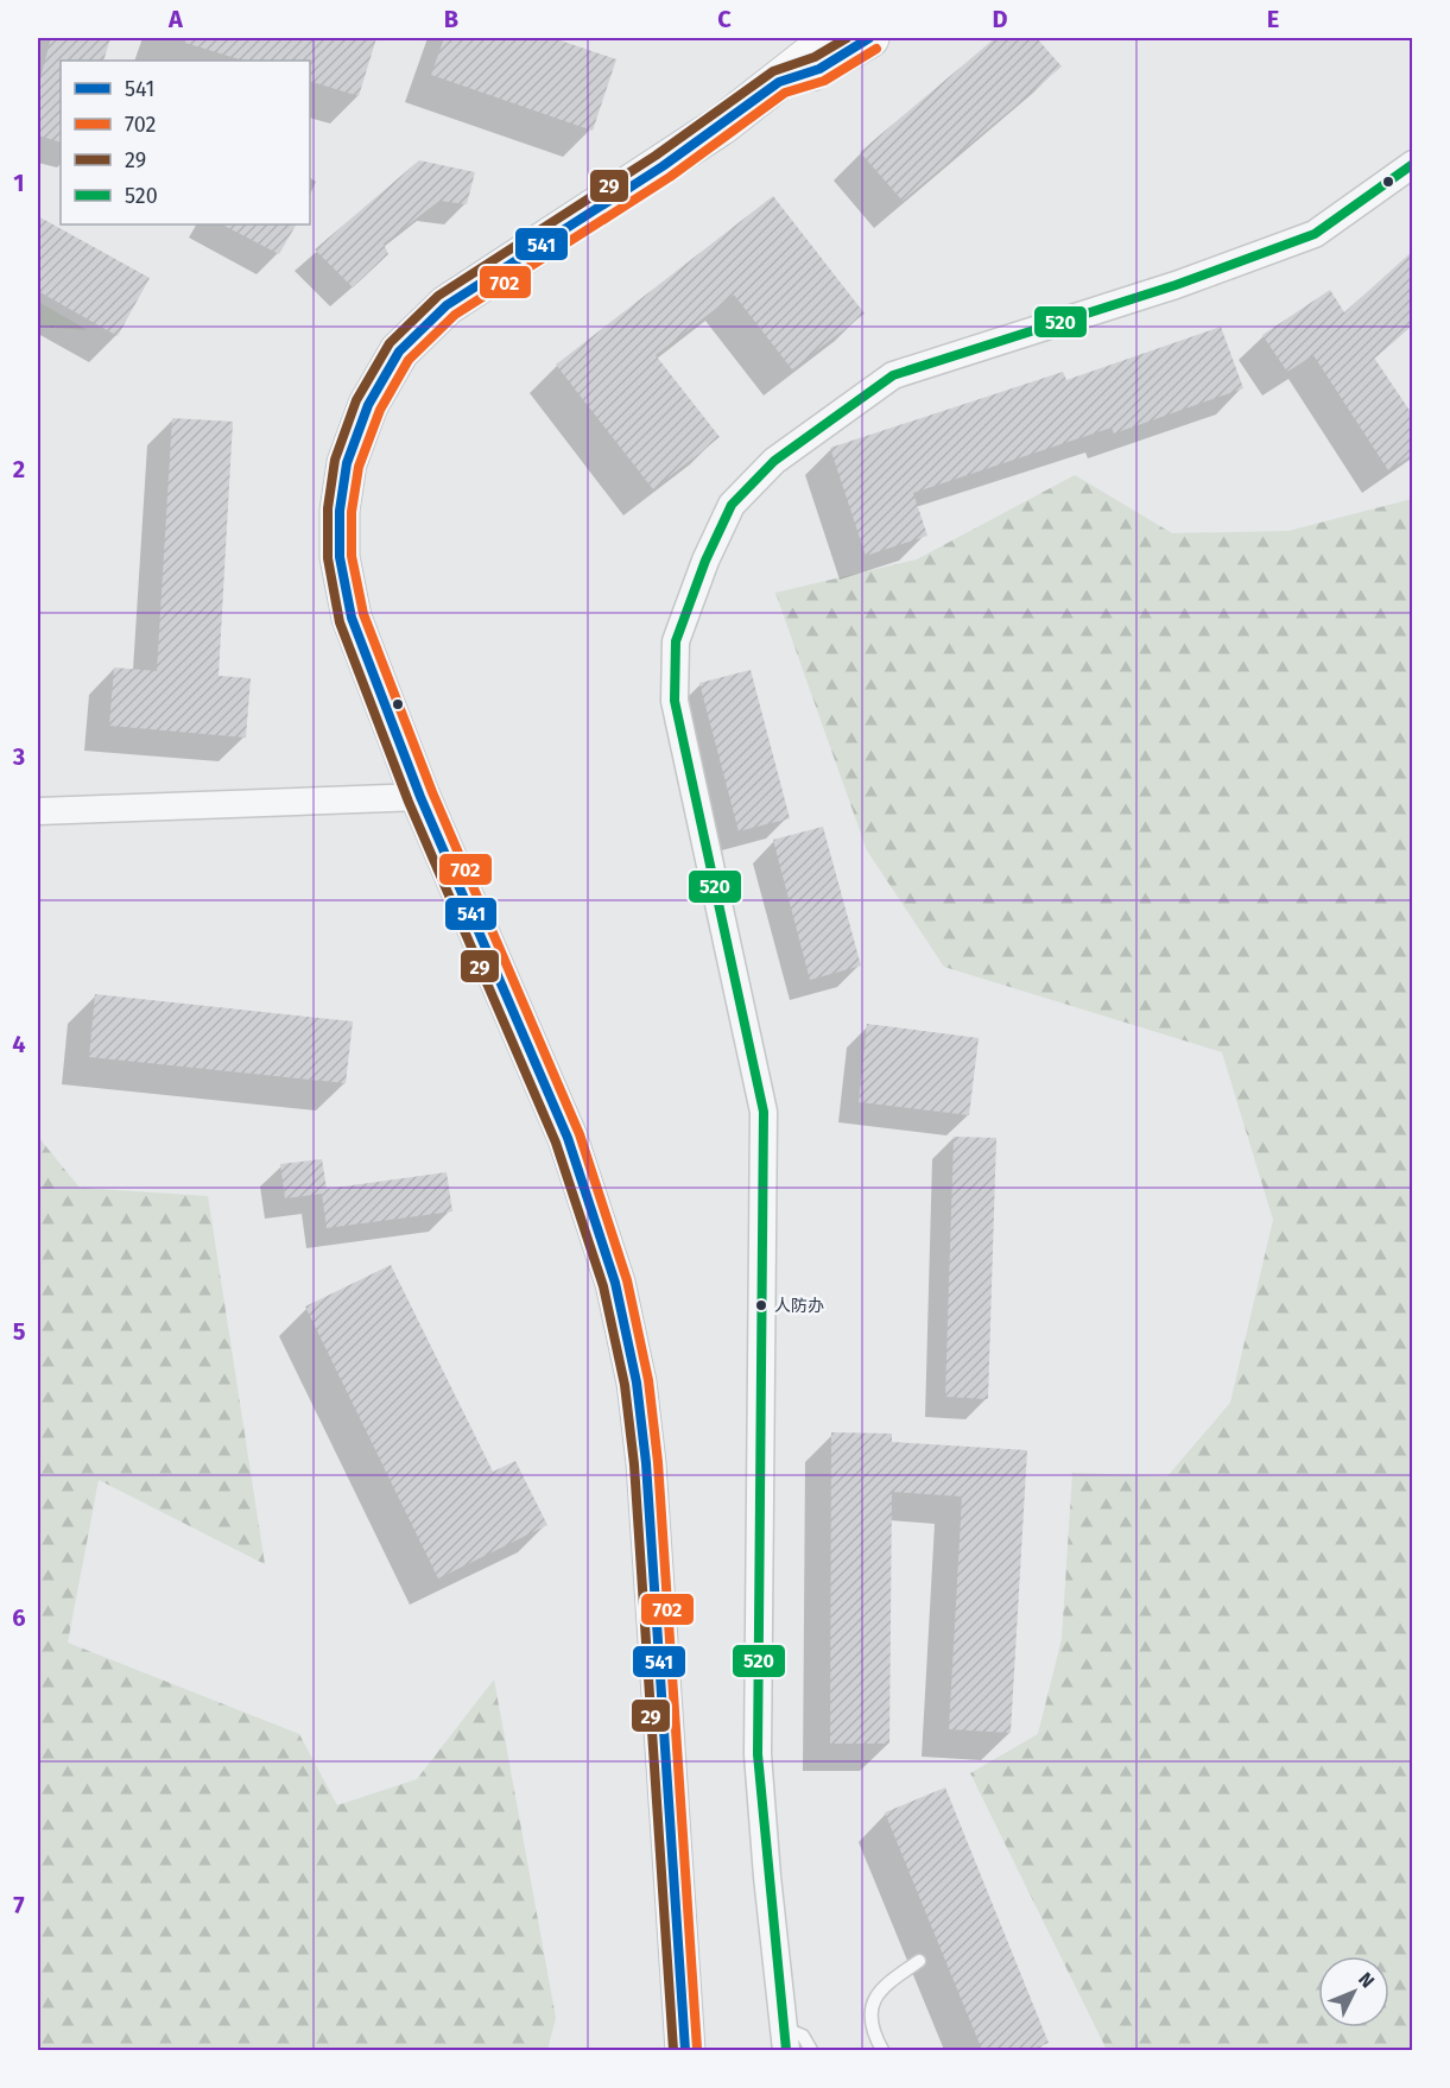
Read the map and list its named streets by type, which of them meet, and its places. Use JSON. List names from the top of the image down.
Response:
{
  "places": ["人防办"],
  "lines": [
    "transit line 541",
    "transit line 29",
    "transit line 702",
    "transit line 520"
  ],
  "legend": [
    "541",
    "702",
    "29",
    "520"
  ],
  "north": "top right",
  "grid": {
    "columns": [
      "A",
      "B",
      "C",
      "D",
      "E"
    ],
    "rows": [
      "1",
      "2",
      "3",
      "4",
      "5",
      "6",
      "7"
    ]
  }
}
